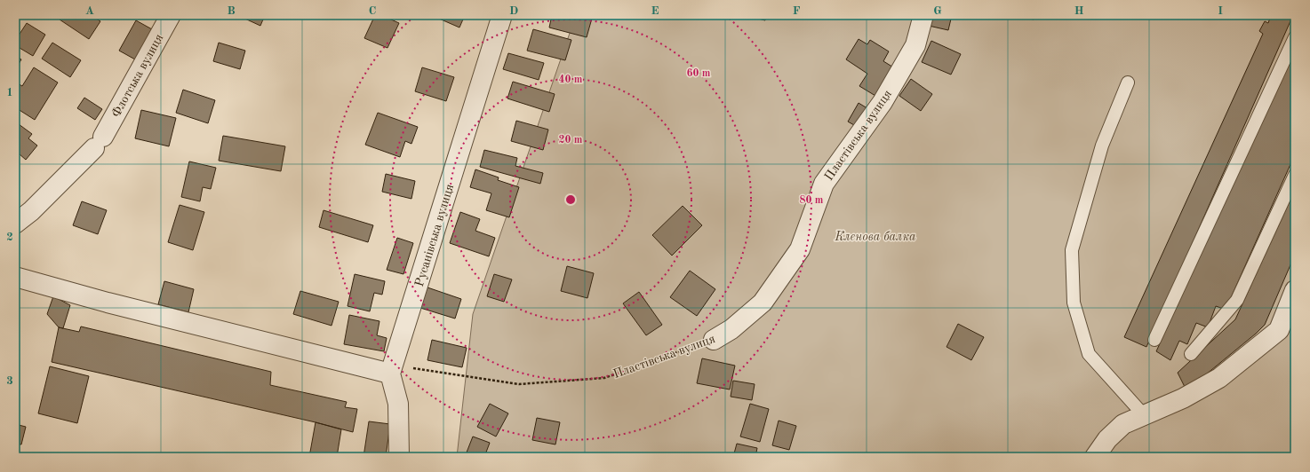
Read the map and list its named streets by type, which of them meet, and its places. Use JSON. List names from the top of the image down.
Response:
{
  "streets": {
    "street": ["Флотська вулиця", "Пластівська вулиця", "Русанівська вулиця"]
  },
  "crossings": [
    ["Пластівська вулиця", "Русанівська вулиця"]
  ],
  "parks": ["Кленова балка"],
  "grid": {
    "columns": [
      "A",
      "B",
      "C",
      "D",
      "E",
      "F",
      "G",
      "H",
      "I"
    ],
    "rows": ["1", "2", "3"]
  },
  "rings": [
    "60 m",
    "40 m",
    "20 m",
    "80 m"
  ]
}
